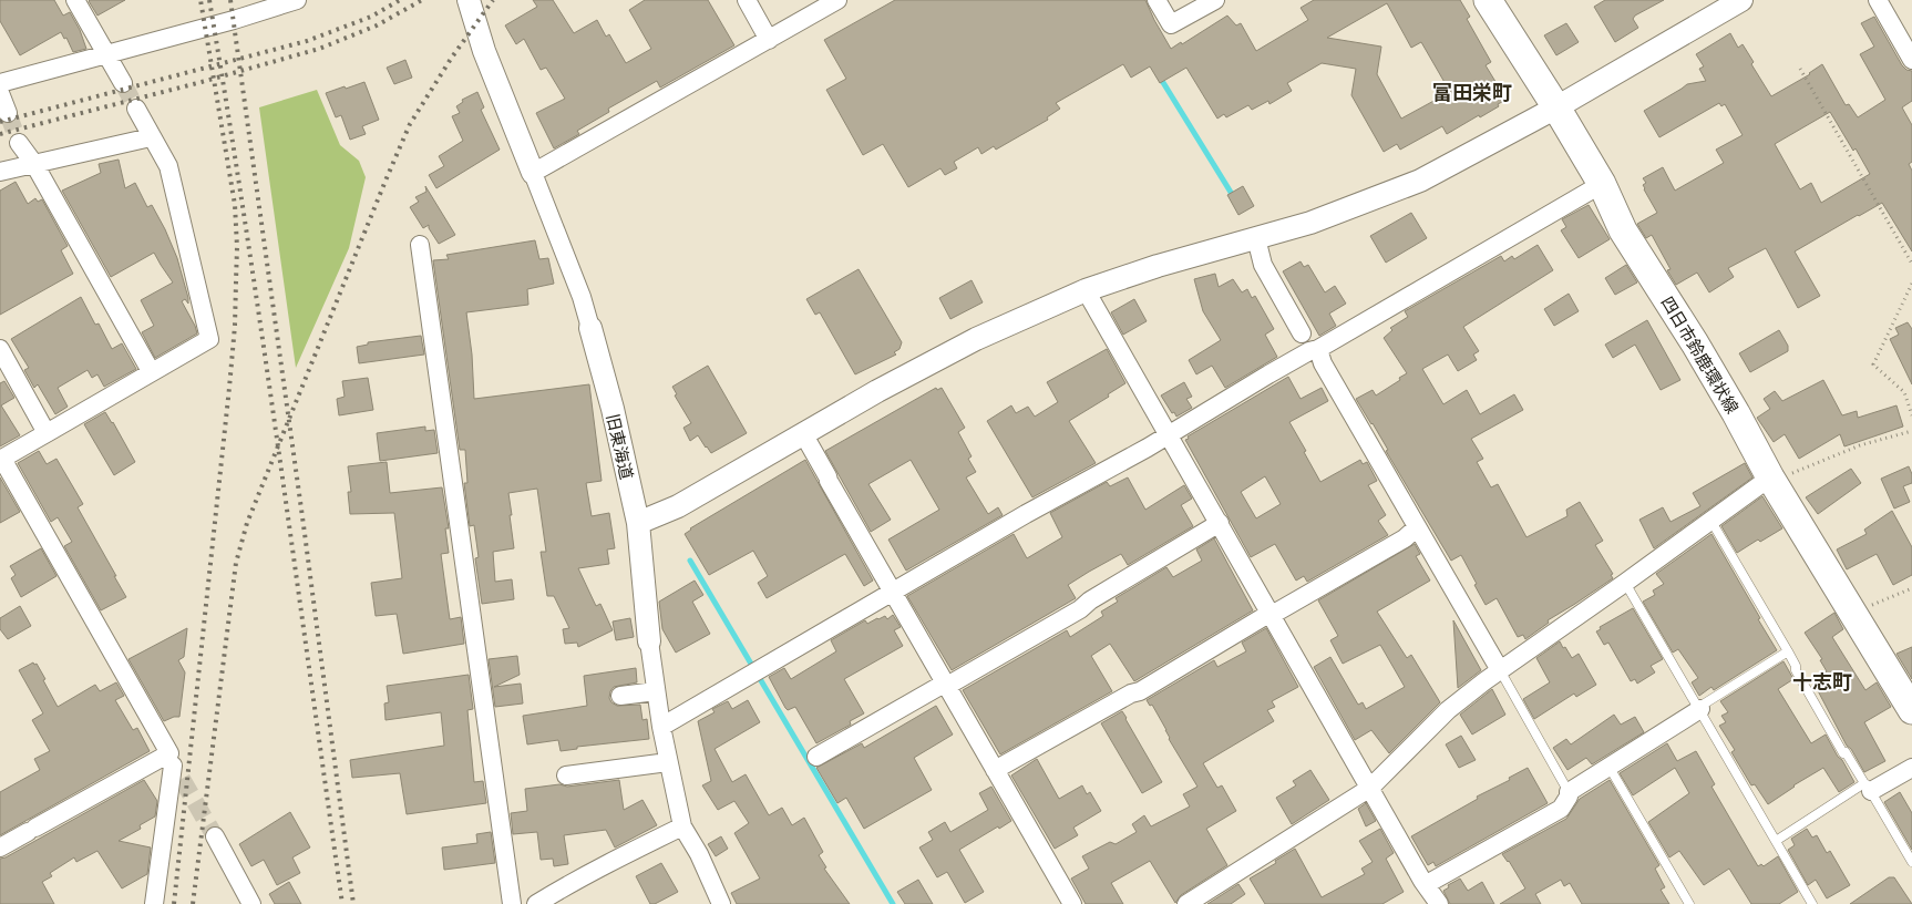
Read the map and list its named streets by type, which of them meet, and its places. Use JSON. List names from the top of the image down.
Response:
{
  "streets": {
    "main road": ["四日市鈴鹿環状線"],
    "street": ["旧東海道"]
  },
  "districts": ["富田栄町", "十志町"]
}
